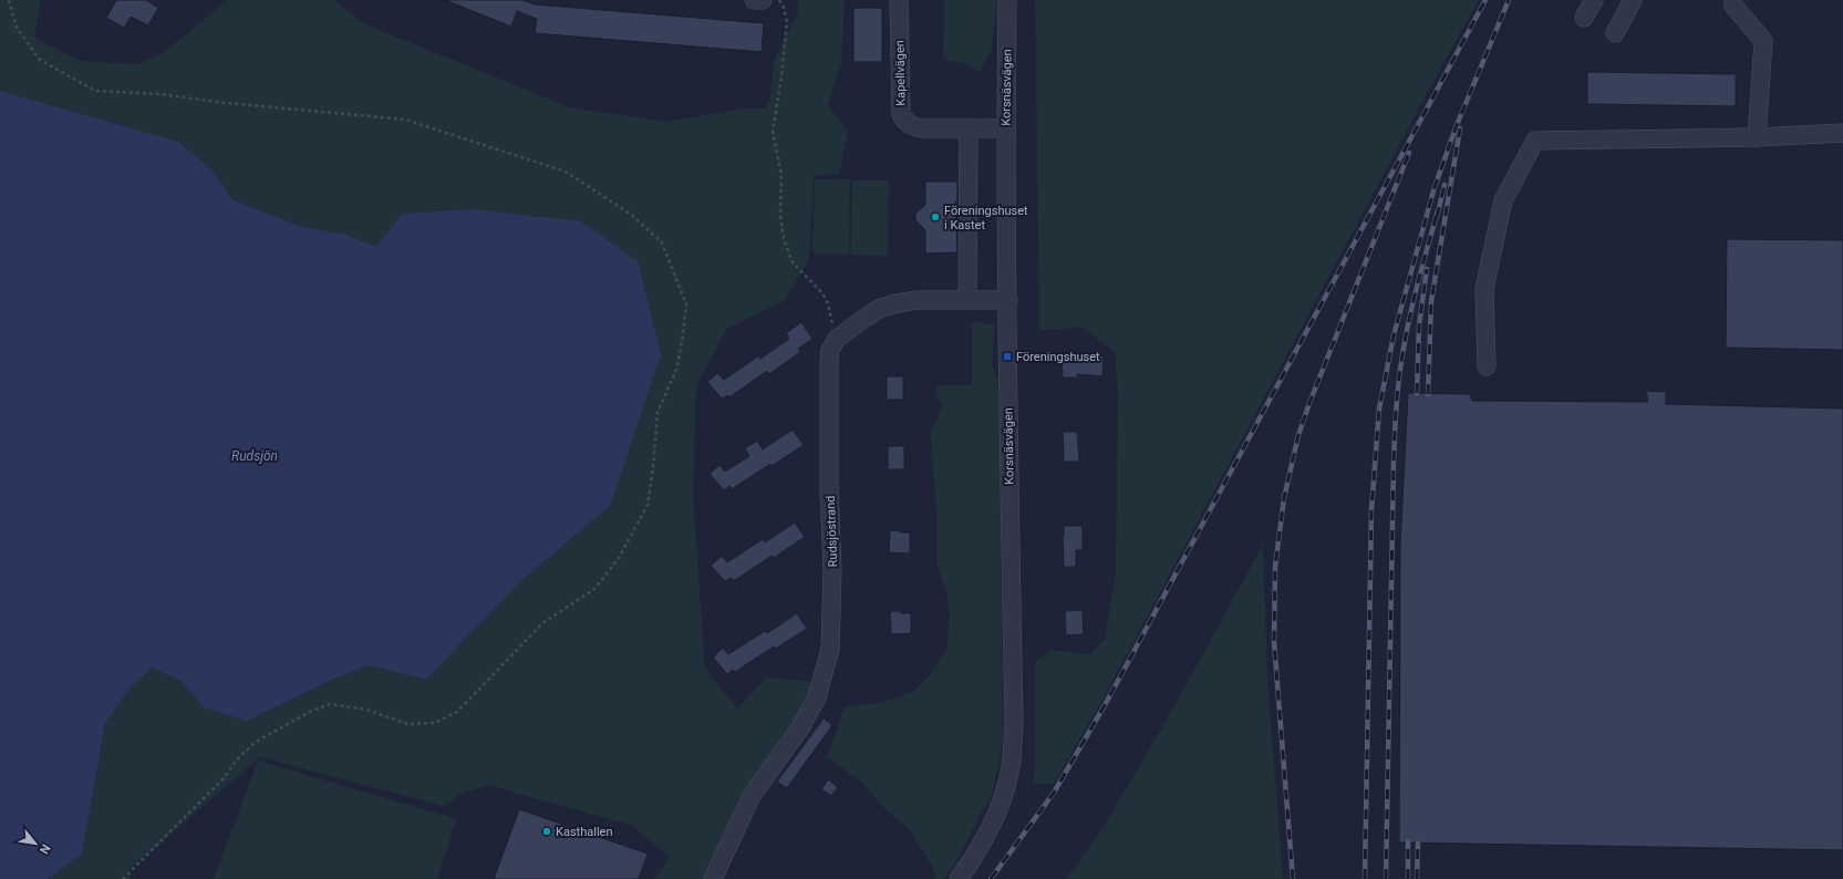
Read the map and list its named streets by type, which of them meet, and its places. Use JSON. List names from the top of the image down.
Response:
{
  "streets": {
    "street": ["Kapellvägen", "Korsnäsvägen", "Rudsjöstrand"]
  },
  "crossings": [
    ["Kapellvägen", "Korsnäsvägen"]
  ],
  "water": ["Rudsjön"],
  "places": {
    "other": ["Föreningshuset i Kastet", "Kasthallen"],
    "transit": ["Föreningshuset"]
  },
  "north": "bottom right"
}
